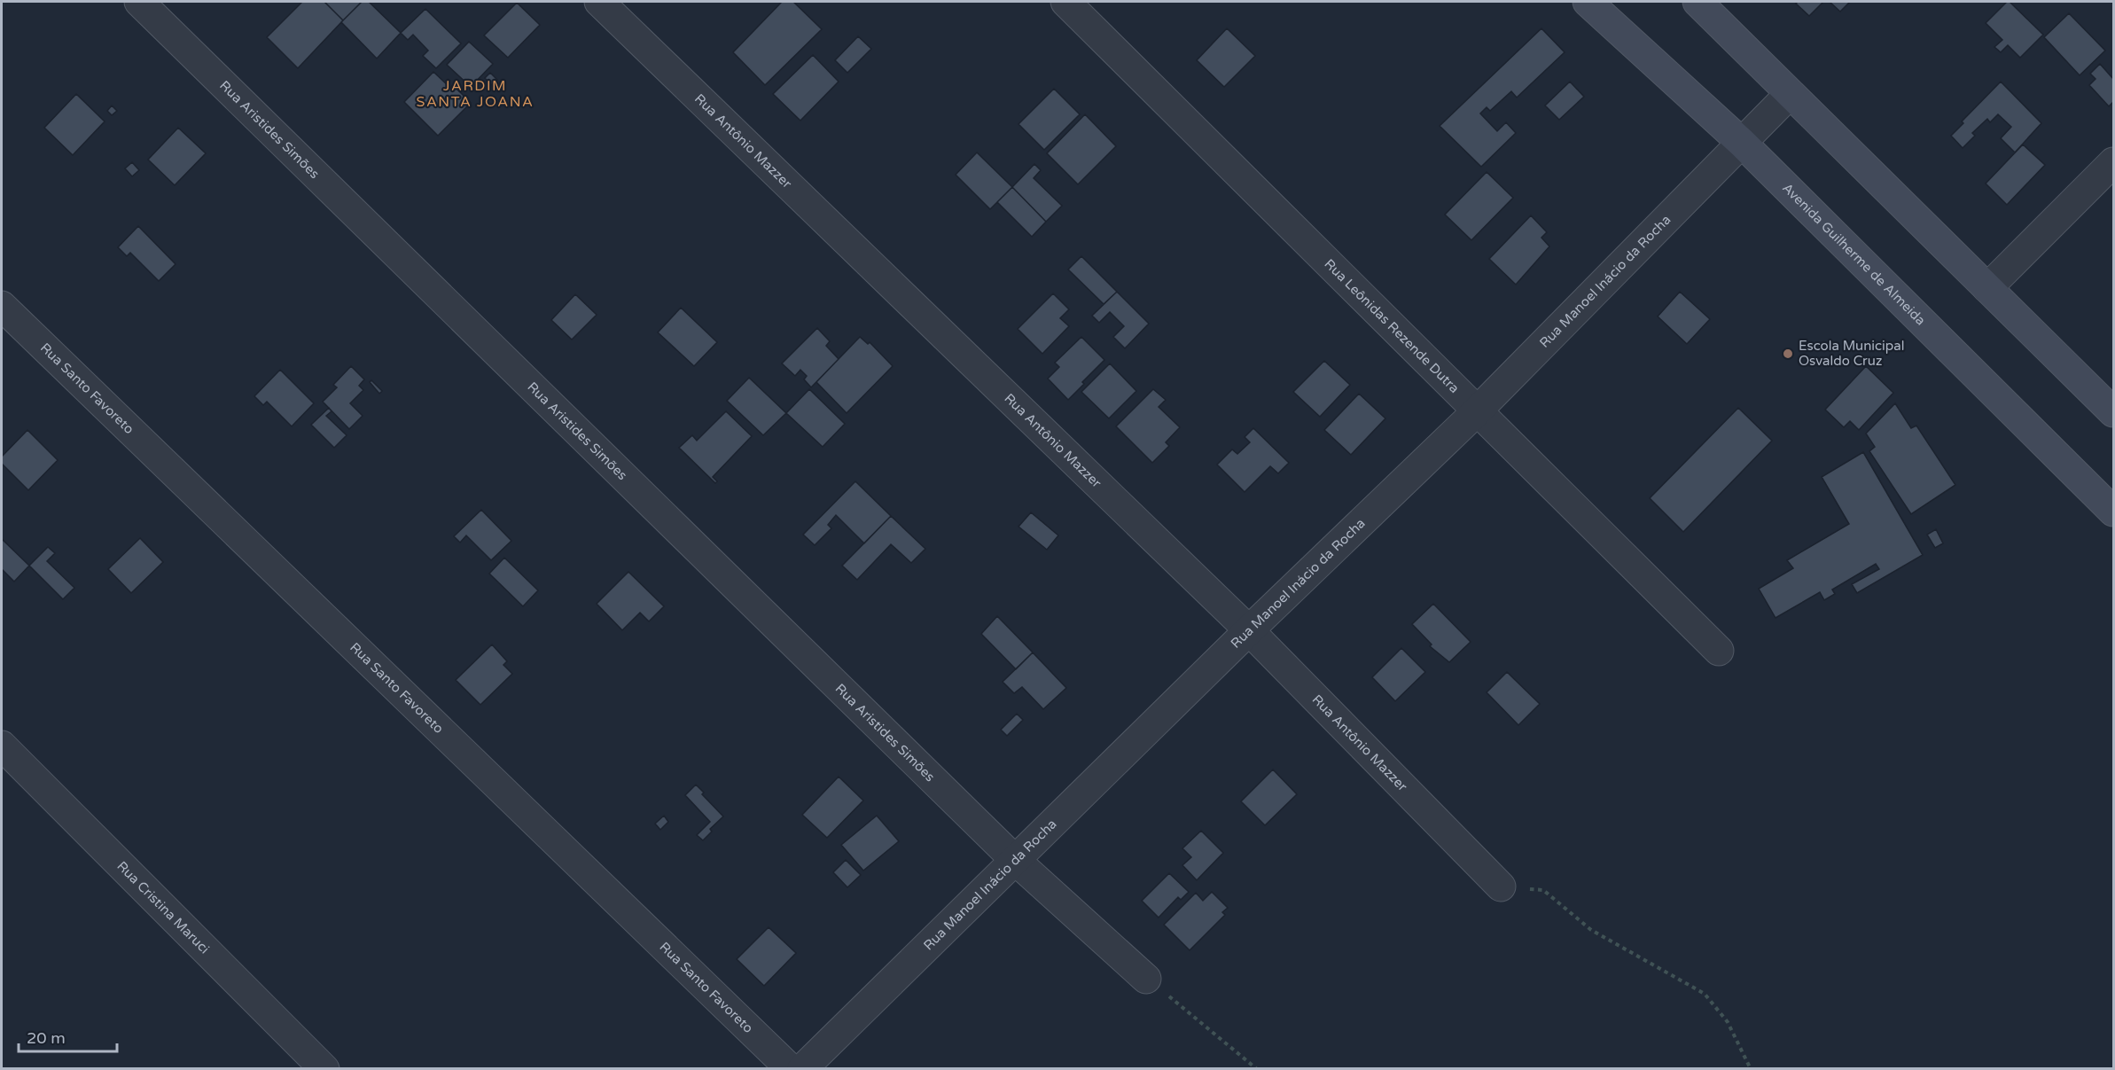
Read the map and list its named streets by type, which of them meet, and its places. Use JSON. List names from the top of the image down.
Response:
{
  "streets": {
    "street": [
      "Rua Aristides Simões",
      "Rua Antônio Mazzer",
      "Avenida Guilherme de Almeida",
      "Rua Manoel Inácio da Rocha",
      "Rua Leônidas Rezende Dutra",
      "Rua Santo Favoreto",
      "Rua Cristina Maruci"
    ]
  },
  "crossings": [
    ["Rua Aristides Simões", "Rua Manoel Inácio da Rocha"],
    ["Rua Antônio Mazzer", "Rua Manoel Inácio da Rocha"],
    ["Avenida Guilherme de Almeida", "Rua Manoel Inácio da Rocha"],
    ["Rua Manoel Inácio da Rocha", "Rua Leônidas Rezende Dutra"]
  ],
  "districts": ["JARDIM SANTA JOANA"],
  "places": ["Escola Municipal Osvaldo Cruz"],
  "scale_bar": "20 m"
}
